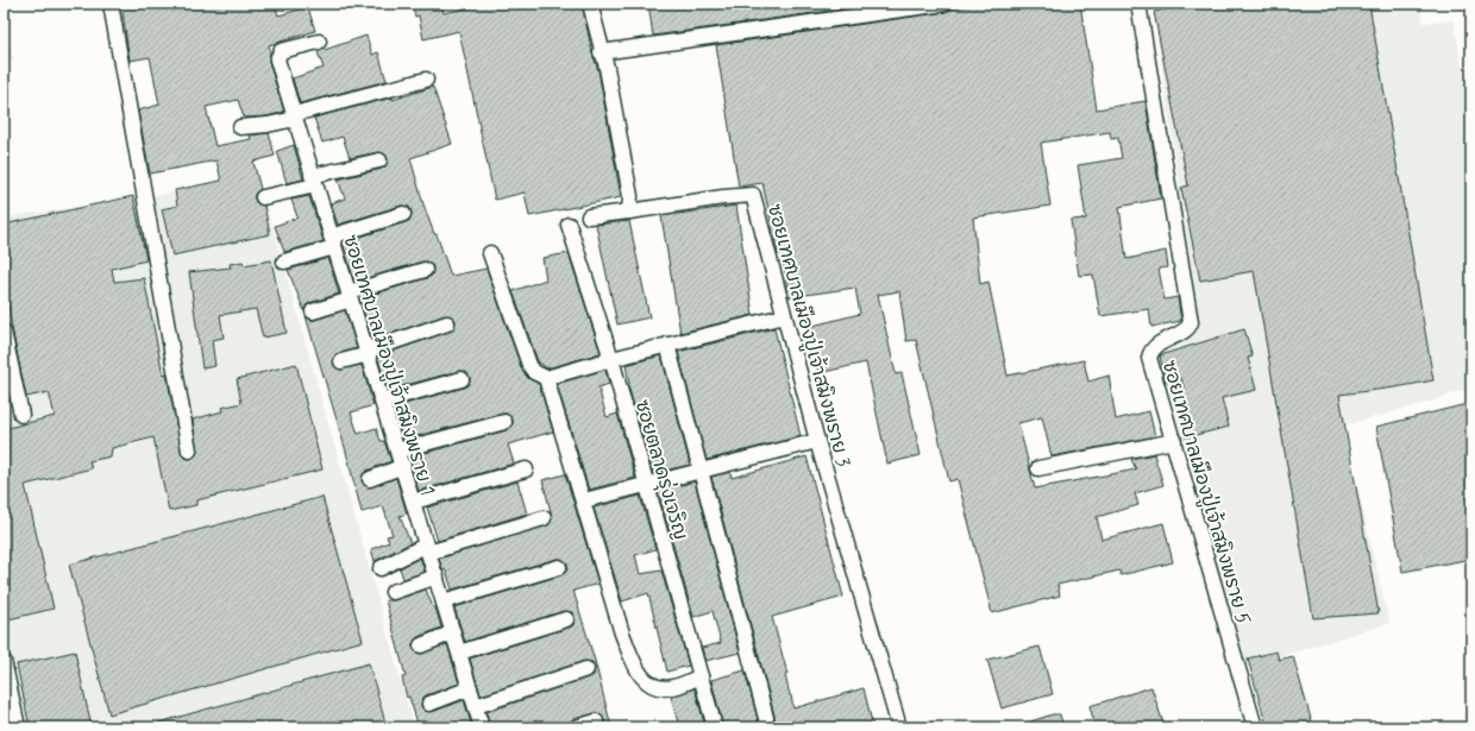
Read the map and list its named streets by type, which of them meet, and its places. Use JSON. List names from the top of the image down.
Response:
{
  "streets": {
    "street": [
      "ซอยเทศบาลเมืองปู่เจ้าสมิงพราย 3",
      "ซอยเทศบาลเมืองปู่เจ้าสมิงพราย 1",
      "ซอยตลาดรุ่งเจริญ",
      "ซอยเทศบาลเมืองปู่เจ้าสมิงพราย 5"
    ]
  }
}
